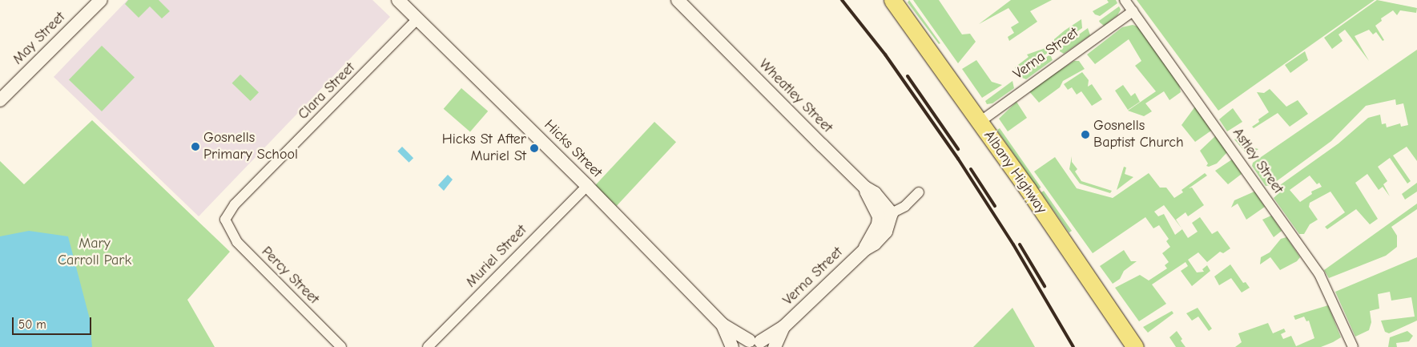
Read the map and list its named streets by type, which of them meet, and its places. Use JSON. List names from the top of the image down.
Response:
{
  "streets": {
    "highway": ["Albany Highway"],
    "street": [
      "May Street",
      "Verna Street",
      "Clara Street",
      "Wheatley Street",
      "Hicks Street",
      "Astley Street",
      "Muriel Street",
      "Percy Street"
    ]
  },
  "crossings": [
    ["Verna Street", "Wheatley Street"],
    ["Verna Street", "Hicks Street"],
    ["Verna Street", "Astley Street"],
    ["Verna Street", "Albany Highway"],
    ["Clara Street", "Hicks Street"],
    ["Clara Street", "Percy Street"],
    ["Hicks Street", "Muriel Street"]
  ],
  "parks": ["Mary Carroll Park"],
  "places": ["Gosnells Baptist Church", "Gosnells Primary School", "Hicks St After Muriel St"],
  "scale_bar": "50 m"
}
